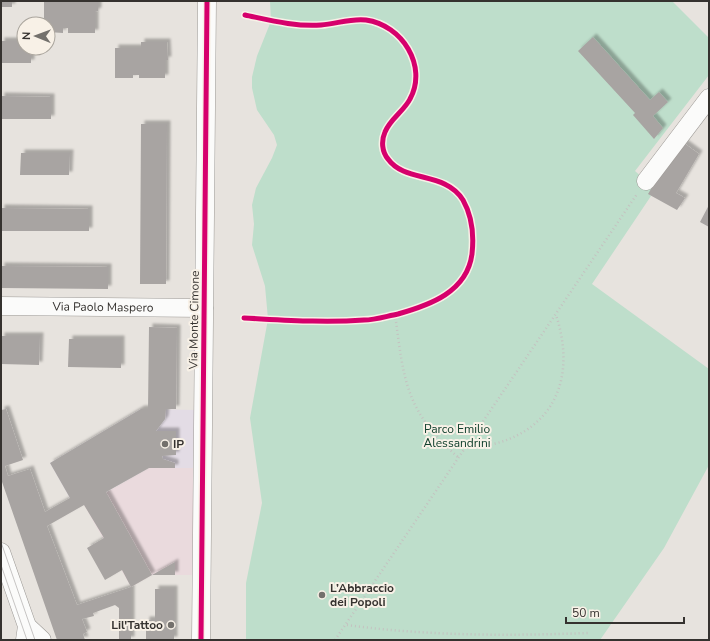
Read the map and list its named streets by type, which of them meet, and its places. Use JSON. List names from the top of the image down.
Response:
{
  "streets": {
    "street": ["Via Paolo Maspero", "Via Monte Cimone"]
  },
  "crossings": [
    ["Via Paolo Maspero", "Via Monte Cimone"]
  ],
  "parks": ["Parco Emilio Alessandrini"],
  "places": ["IP", "L’Abbraccio dei Popoli", "Lil'Tattoo"],
  "scale_bar": "50 m",
  "north": "left"
}
